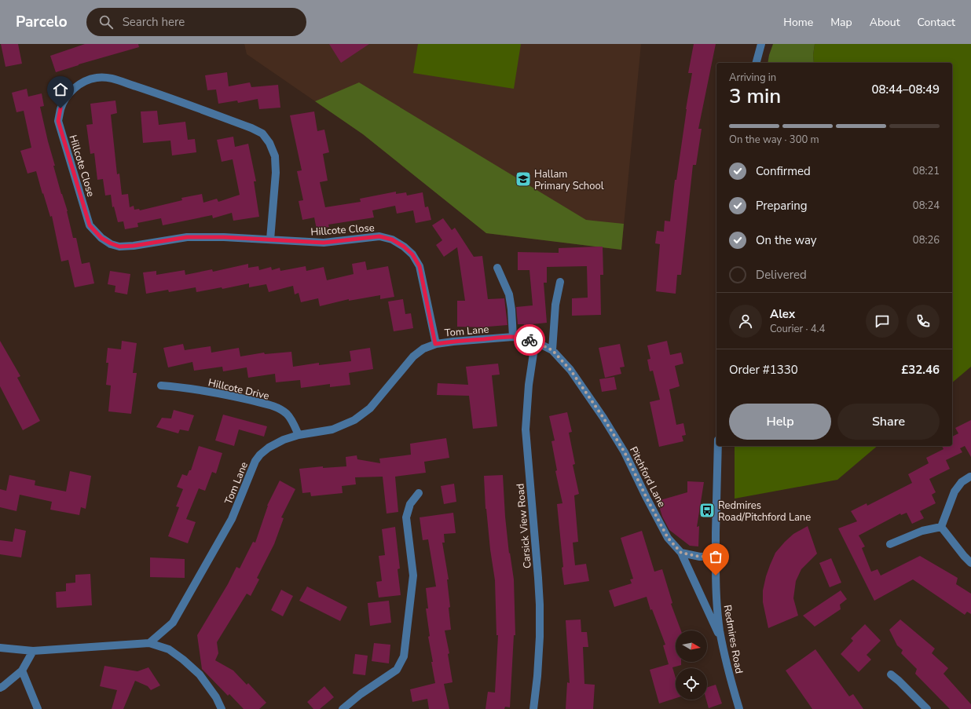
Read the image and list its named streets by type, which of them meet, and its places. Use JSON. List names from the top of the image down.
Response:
{
  "streets": {
    "street": [
      "Hillcote Close",
      "Tom Lane",
      "Hillcote Drive",
      "Pitchford Lane",
      "Carsick View Road",
      "Redmires Road"
    ]
  },
  "crossings": [
    ["Hillcote Close", "Tom Lane"],
    ["Tom Lane", "Hillcote Drive"],
    ["Tom Lane", "Pitchford Lane"],
    ["Tom Lane", "Carsick View Road"],
    ["Pitchford Lane", "Carsick View Road"],
    ["Pitchford Lane", "Redmires Road"]
  ],
  "places": {
    "school or university": ["Hallam Primary School"],
    "bus stop": ["Redmires Road/Pitchford Lane"]
  },
  "north": "right",
  "page": {
    "header": "Parcelo",
    "search": "Search here",
    "nav": [
      "Home",
      "Map",
      "About",
      "Contact"
    ],
    "heading": ["3 min", "Arriving in", "08:44–08:49"],
    "panel": [
      "Alex",
      "Courier · 4.4",
      "Order #1330",
      "£32.46"
    ],
    "bar": "On the way · 300 m",
    "list": [
      ["Confirmed", "08:21"],
      ["Preparing", "08:24"],
      ["On the way", "08:26"],
      "Delivered"
    ],
    "buttons": ["Help", "Share"]
  }
}
